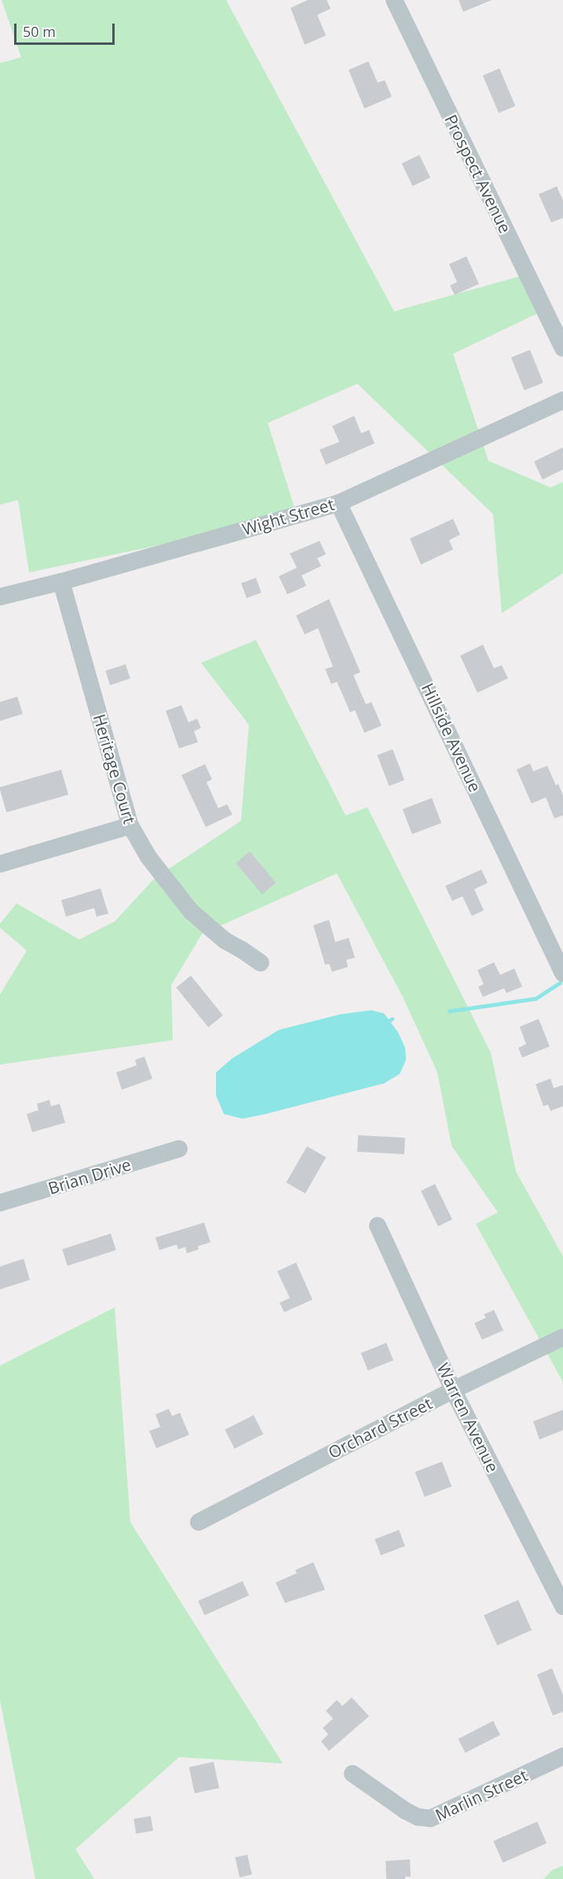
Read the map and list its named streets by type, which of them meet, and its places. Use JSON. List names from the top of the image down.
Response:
{
  "streets": {
    "street": [
      "Prospect Avenue",
      "Wight Street",
      "Hillside Avenue",
      "Heritage Court",
      "Brian Drive",
      "Warren Avenue",
      "Orchard Street",
      "Marlin Street"
    ]
  },
  "crossings": [
    ["Wight Street", "Hillside Avenue"],
    ["Wight Street", "Heritage Court"],
    ["Warren Avenue", "Orchard Street"]
  ],
  "scale_bar": "50 m"
}
